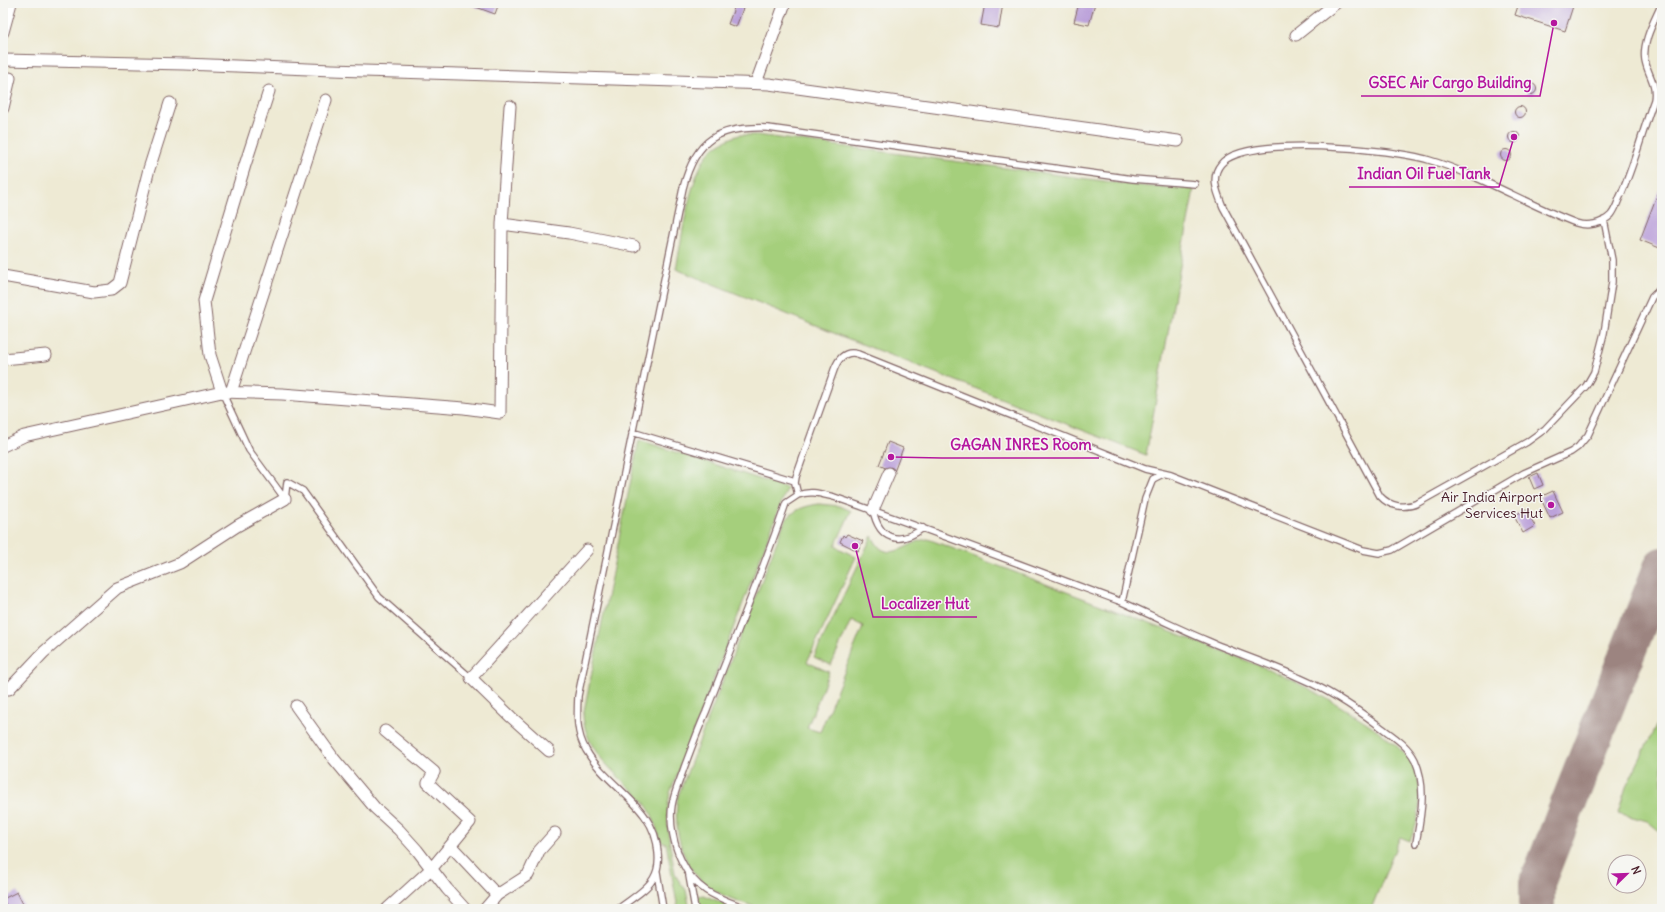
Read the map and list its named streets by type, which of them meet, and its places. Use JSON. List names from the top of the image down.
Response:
{
  "places": [
    "GSEC Air Cargo Building",
    "Indian Oil Fuel Tank",
    "GAGAN INRES Room",
    "Air India Airport Services Hut",
    "Localizer Hut"
  ],
  "north": "top right"
}
